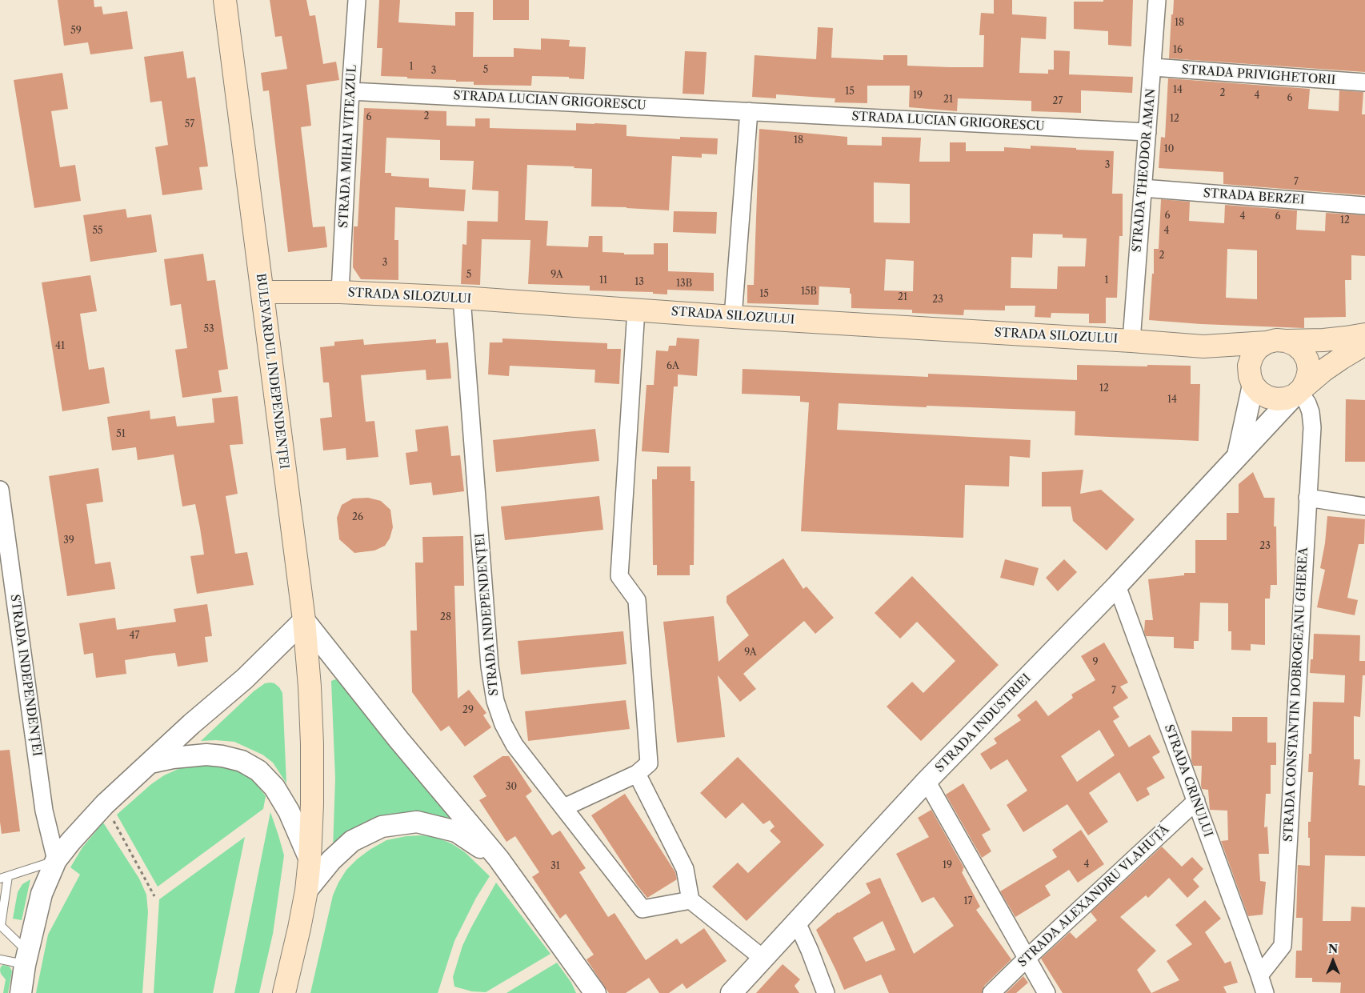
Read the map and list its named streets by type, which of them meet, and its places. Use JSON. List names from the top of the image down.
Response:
{
  "streets": {
    "main road": ["STRADA SILOZULUI", "BULEVARDUL INDEPENDENȚEI"],
    "street": [
      "STRADA PRIVIGHETORII",
      "STRADA LUCIAN GRIGORESCU",
      "STRADA MIHAI VITEAZUL",
      "STRADA THEODOR AMAN",
      "STRADA BERZEI",
      "STRADA INDEPENDENȚEI",
      "STRADA CONSTANTIN DOBROGEANU GHEREA",
      "STRADA INDUSTRIEI",
      "STRADA CRINULUI",
      "STRADA ALEXANDRU VLAHUȚĂ"
    ]
  },
  "crossings": [
    ["STRADA PRIVIGHETORII", "STRADA THEODOR AMAN"],
    ["STRADA LUCIAN GRIGORESCU", "STRADA MIHAI VITEAZUL"],
    ["STRADA LUCIAN GRIGORESCU", "STRADA THEODOR AMAN"],
    ["STRADA MIHAI VITEAZUL", "STRADA SILOZULUI"],
    ["STRADA THEODOR AMAN", "STRADA BERZEI"],
    ["STRADA THEODOR AMAN", "STRADA SILOZULUI"],
    ["STRADA SILOZULUI", "BULEVARDUL INDEPENDENȚEI"],
    ["STRADA SILOZULUI", "STRADA INDEPENDENȚEI"],
    ["STRADA SILOZULUI", "STRADA CONSTANTIN DOBROGEANU GHEREA"],
    ["STRADA SILOZULUI", "STRADA INDUSTRIEI"],
    ["STRADA CONSTANTIN DOBROGEANU GHEREA", "STRADA INDUSTRIEI"],
    ["STRADA CONSTANTIN DOBROGEANU GHEREA", "STRADA CRINULUI"],
    ["STRADA INDUSTRIEI", "STRADA CRINULUI"],
    ["STRADA CRINULUI", "STRADA ALEXANDRU VLAHUȚĂ"]
  ],
  "house_numbers": [
    "18",
    "59",
    "16",
    "1",
    "5",
    "3",
    "14",
    "15",
    "2",
    "19",
    "4",
    "6",
    "21",
    "27",
    "2",
    "6",
    "12",
    "57",
    "18",
    "10",
    "3",
    "7",
    "6",
    "4",
    "6",
    "12",
    "55",
    "4",
    "2",
    "3",
    "5",
    "9A",
    "11",
    "1",
    "13",
    "13B",
    "15B",
    "15",
    "21",
    "23",
    "53",
    "41",
    "6A",
    "12",
    "14",
    "51",
    "26",
    "39",
    "23",
    "28",
    "47",
    "9A",
    "9",
    "7",
    "29",
    "30",
    "4",
    "19",
    "31",
    "17"
  ],
  "north": "top"
}
